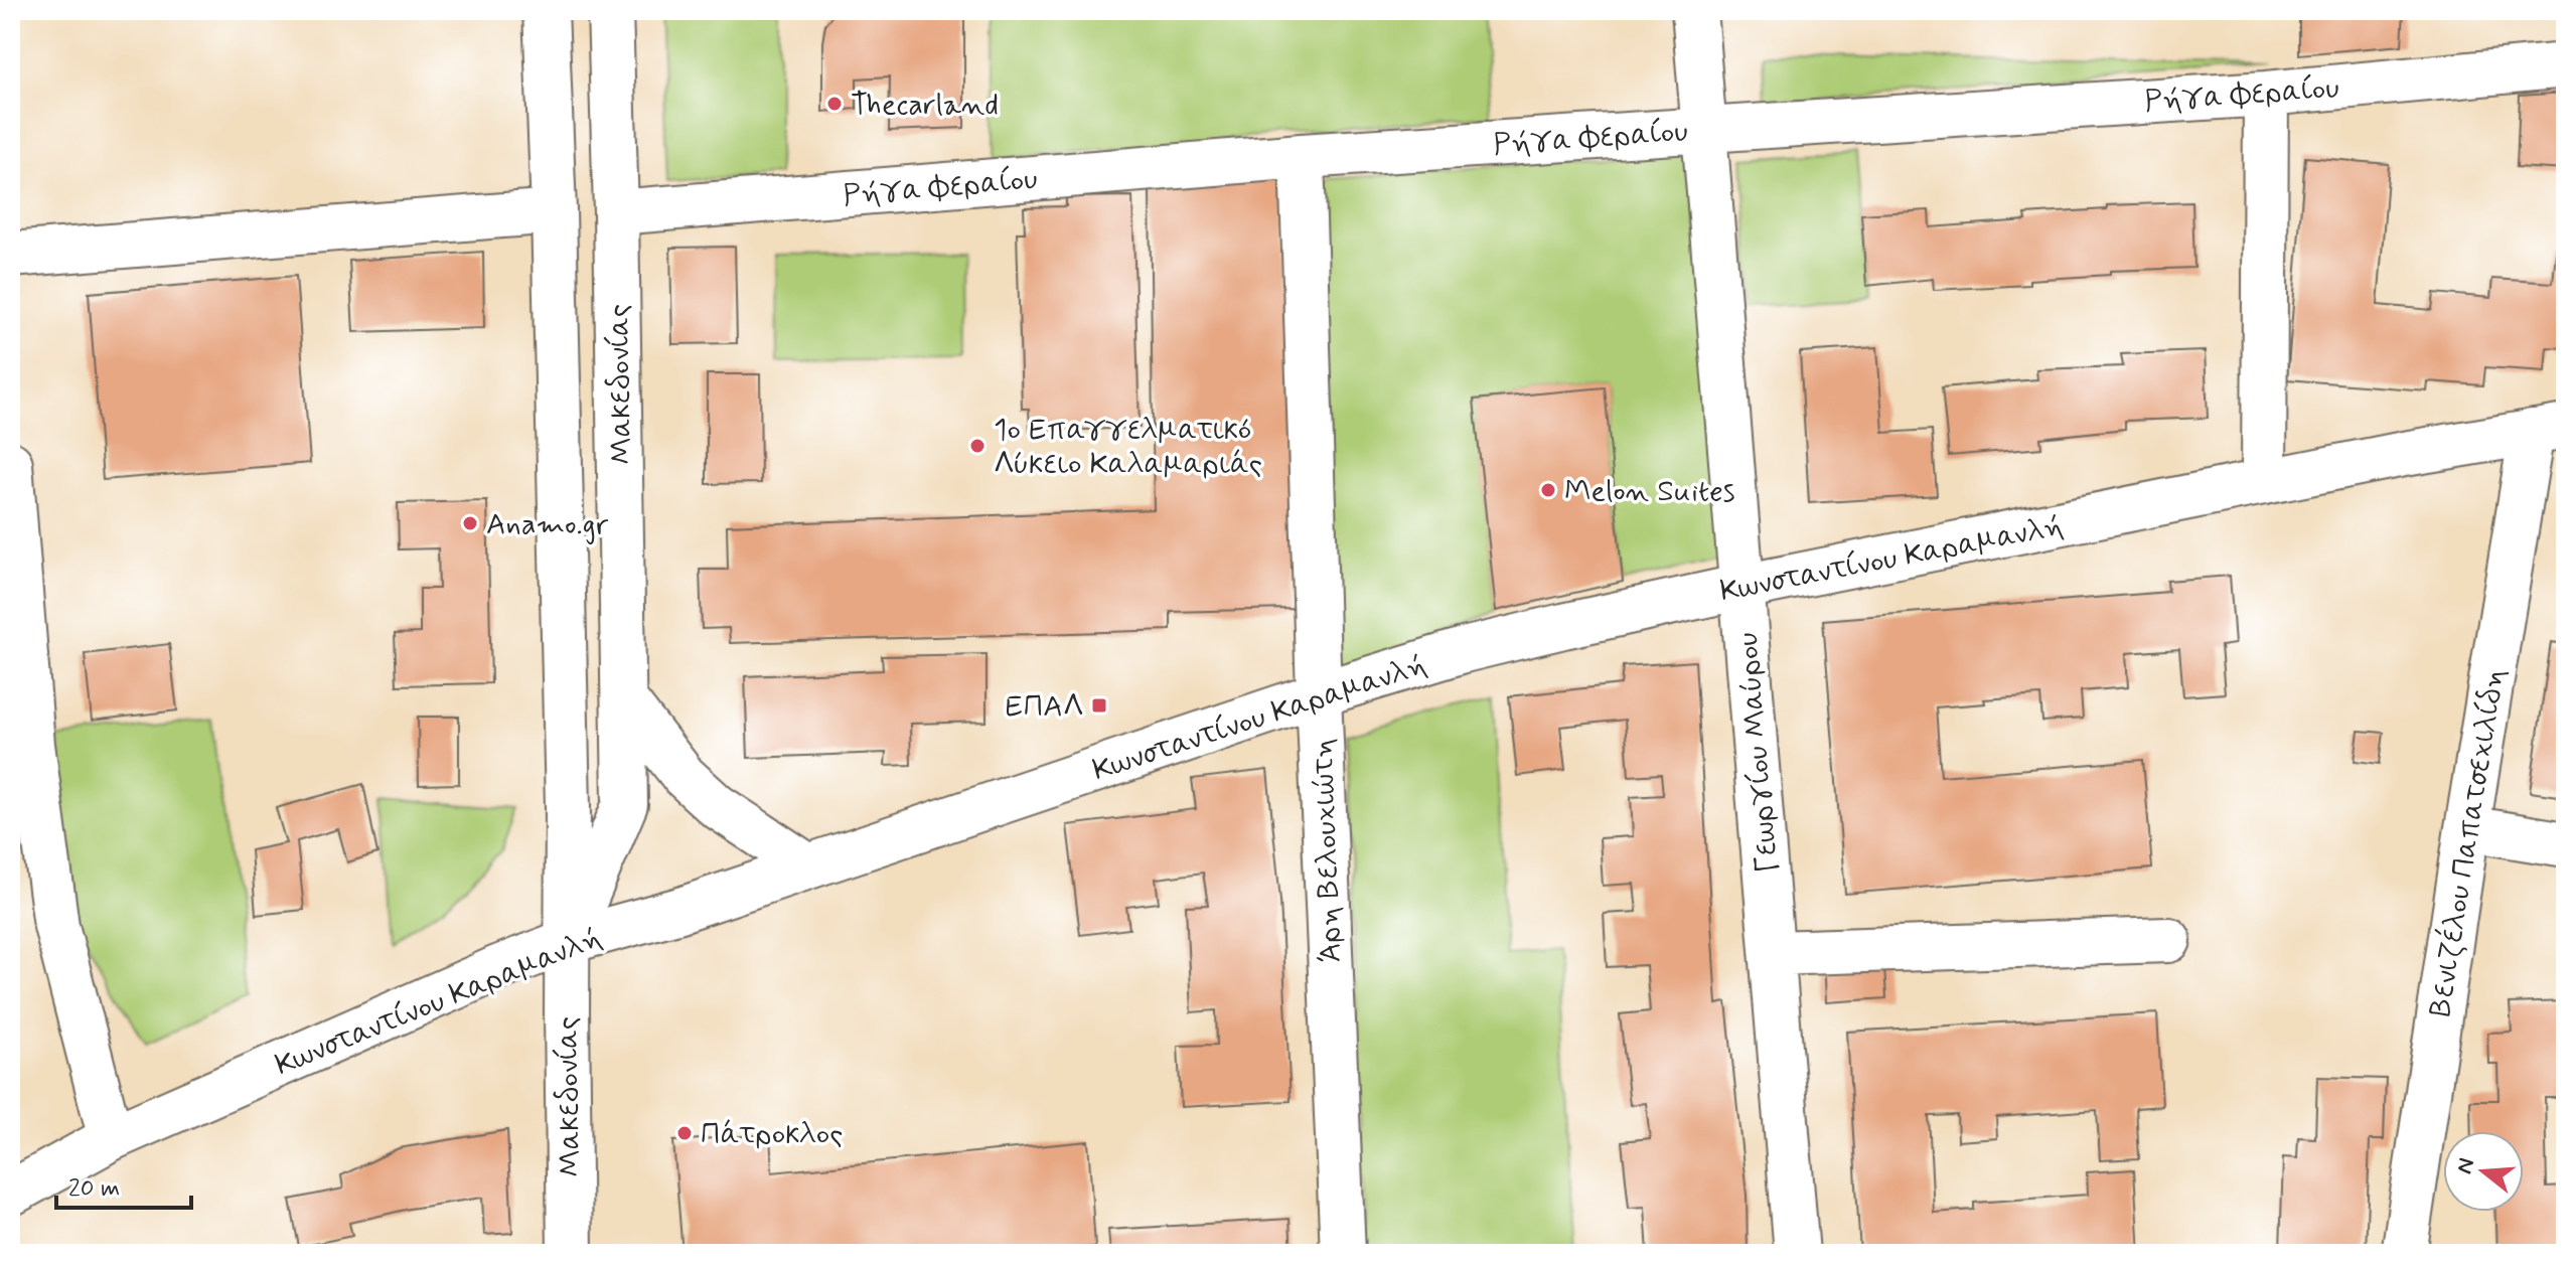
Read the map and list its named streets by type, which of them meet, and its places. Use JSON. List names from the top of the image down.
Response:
{
  "streets": {
    "street": [
      "Ρήγα Φεραίου",
      "Μακεδονίας",
      "Κωνσταντίνου Καραμανλή",
      "Γεωργίου Μαύρου",
      "Βενιζέλου Παπατσεχιλίδη",
      "Άρη Βελουχιώτη"
    ]
  },
  "crossings": [
    ["Ρήγα Φεραίου", "Μακεδονίας"],
    ["Ρήγα Φεραίου", "Γεωργίου Μαύρου"],
    ["Ρήγα Φεραίου", "Άρη Βελουχιώτη"],
    ["Μακεδονίας", "Κωνσταντίνου Καραμανλή"],
    ["Κωνσταντίνου Καραμανλή", "Γεωργίου Μαύρου"],
    ["Κωνσταντίνου Καραμανλή", "Βενιζέλου Παπατσεχιλίδη"],
    ["Κωνσταντίνου Καραμανλή", "Άρη Βελουχιώτη"]
  ],
  "places": {
    "other": [
      "Thecarland",
      "1ο Επαγγελματικό Λύκειο Καλαμαριάς",
      "Melon Suites",
      "Anamo.gr",
      "Πάτροκλος"
    ],
    "transit": ["ΕΠΑΛ"]
  },
  "scale_bar": "20 m",
  "north": "left"
}
